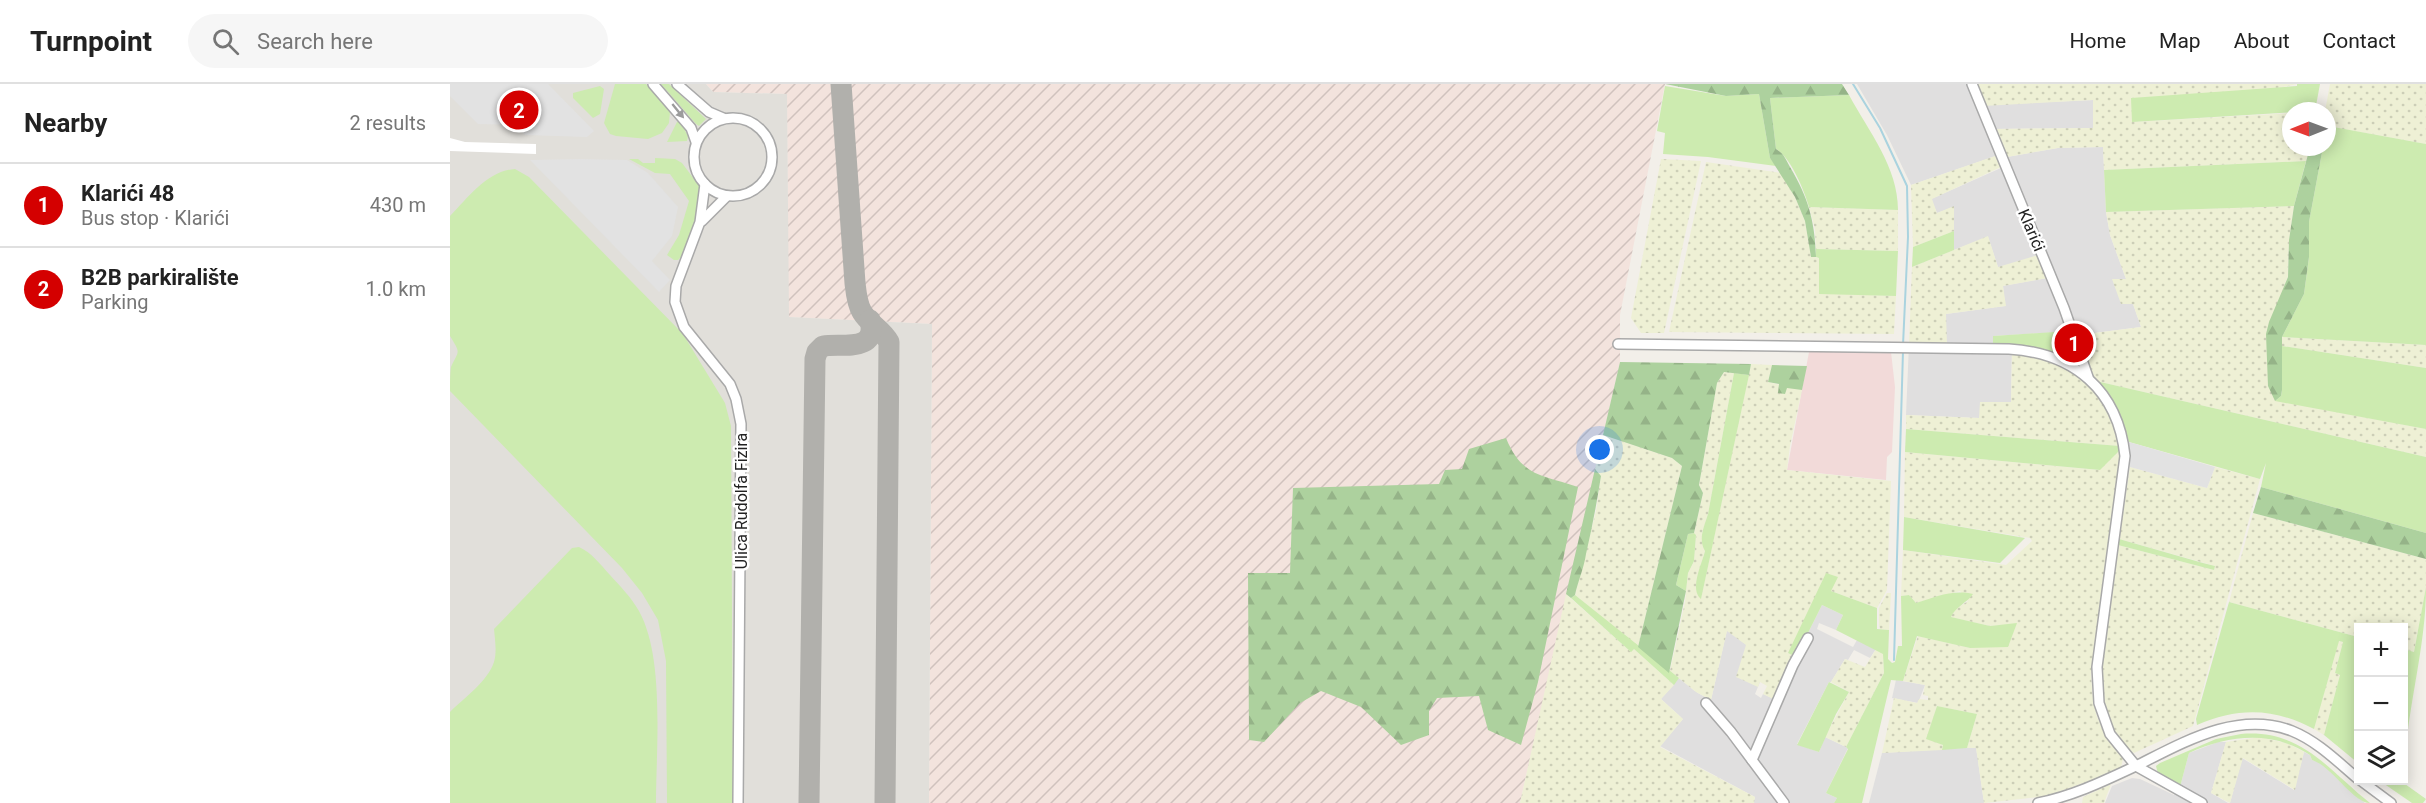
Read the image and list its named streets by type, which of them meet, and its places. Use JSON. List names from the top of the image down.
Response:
{
  "streets": {
    "street": ["Klarići", "Ulica Rudolfa Fizira"]
  },
  "north": "left",
  "page": {
    "header": "Turnpoint",
    "search": "Search here",
    "nav": [
      "Home",
      "Map",
      "About",
      "Contact"
    ],
    "heading": ["Nearby", "2 results"],
    "pins": ["2", "1"],
    "list": [
      {
        "mark": "1",
        "name": "Klarići 48",
        "note": "Bus stop · Klarići",
        "value": "430 m"
      },
      {
        "mark": "2",
        "name": "B2B parkiralište",
        "note": "Parking",
        "value": "1.0 km"
      }
    ],
    "map_buttons": ["+", "−"]
  }
}
